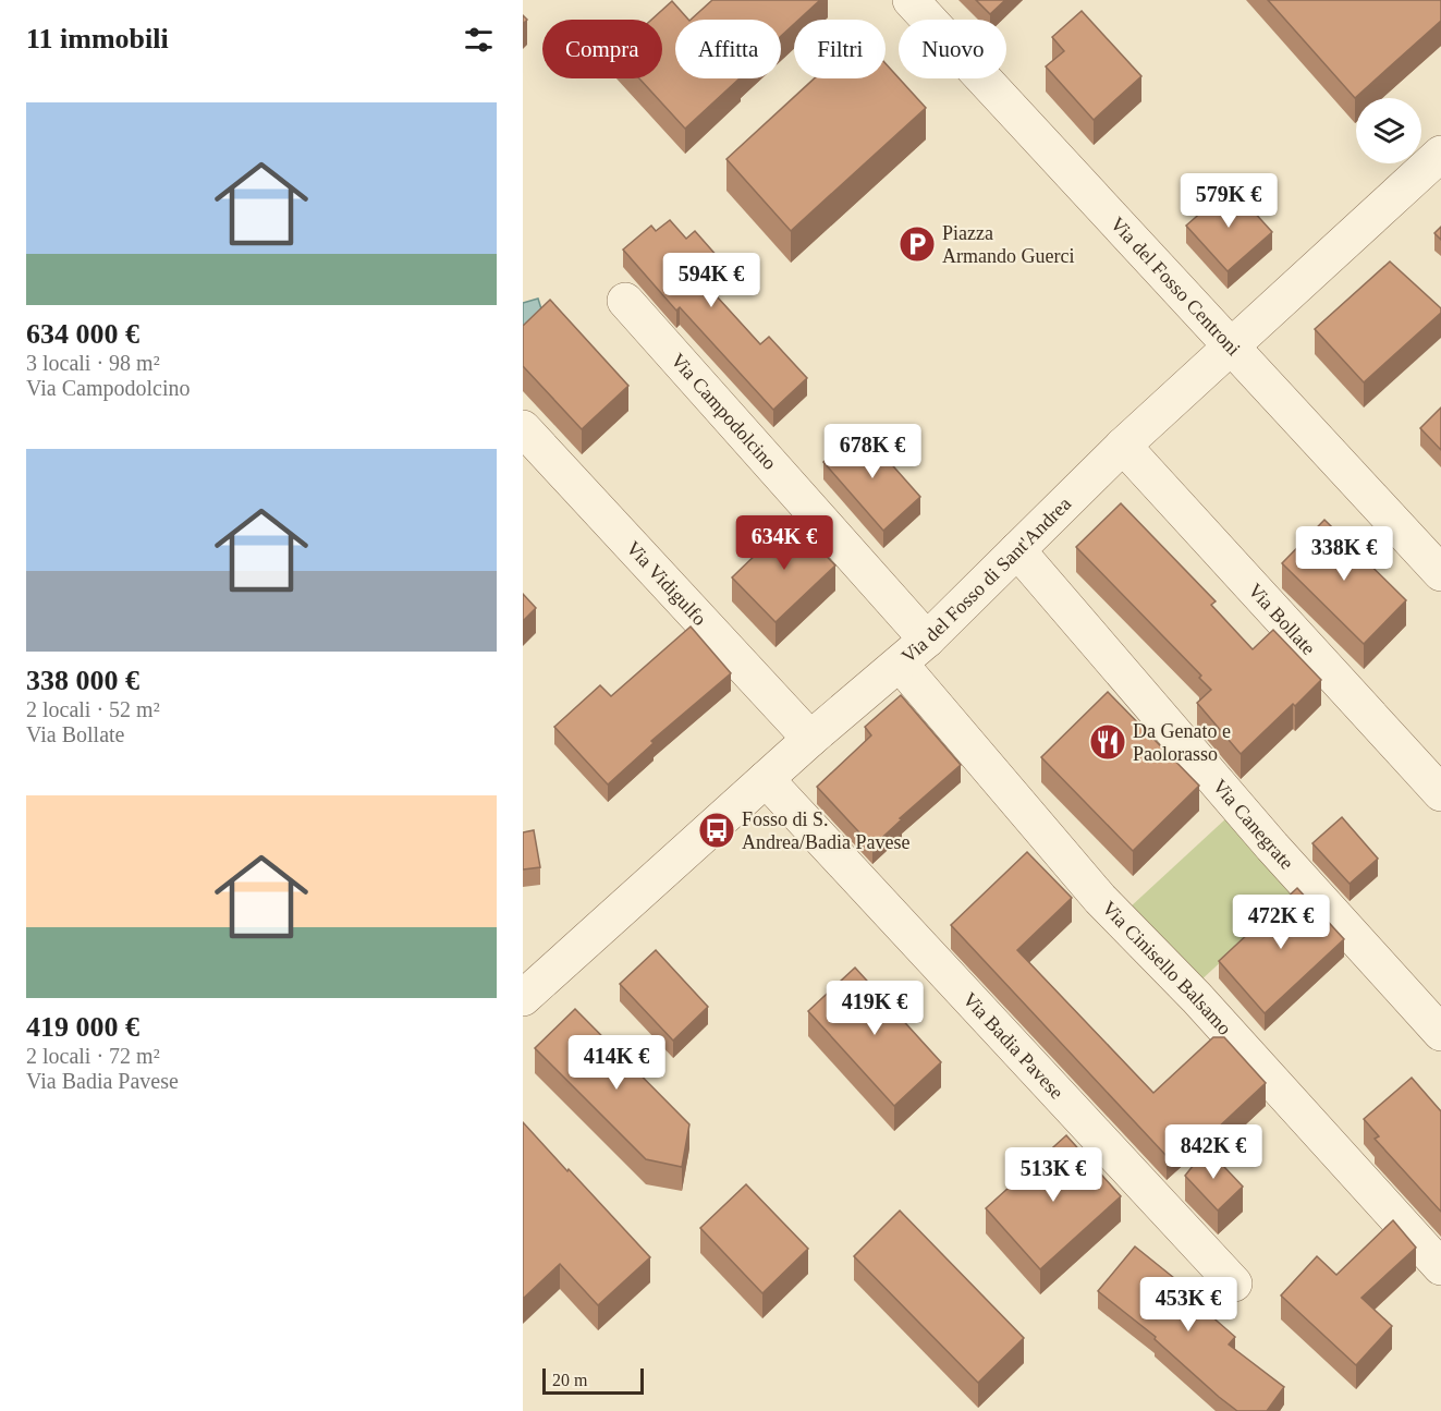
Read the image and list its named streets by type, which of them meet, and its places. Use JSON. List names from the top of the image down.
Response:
{
  "streets": {
    "street": [
      "Via del Fosso Centroni",
      "Via Campodolcino",
      "Via del Fosso di Sant'Andrea",
      "Via Vidigulfo",
      "Via Bollate",
      "Via Canegrate",
      "Via Cinisello Balsamo",
      "Via Badia Pavese"
    ]
  },
  "crossings": [
    ["Via del Fosso Centroni", "Via del Fosso di Sant'Andrea"],
    ["Via Campodolcino", "Via del Fosso di Sant'Andrea"],
    ["Via del Fosso di Sant'Andrea", "Via Vidigulfo"],
    ["Via del Fosso di Sant'Andrea", "Via Bollate"],
    ["Via del Fosso di Sant'Andrea", "Via Canegrate"],
    ["Via del Fosso di Sant'Andrea", "Via Cinisello Balsamo"],
    ["Via del Fosso di Sant'Andrea", "Via Badia Pavese"]
  ],
  "places": {
    "parking": ["Piazza Armando Guerci"],
    "restaurant": ["Da Genato e Paolorasso"],
    "bus stop": ["Fosso di S. Andrea/Badia Pavese"]
  },
  "scale_bar": "20 m",
  "page": {
    "heading": "11 immobili",
    "chip": [
      "Compra",
      "Affitta",
      "Filtri",
      "Nuovo"
    ],
    "list": [
      {
        "name": "634 000 €",
        "note": "3 locali · 98 m² · Via Campodolcino"
      },
      {
        "name": "338 000 €",
        "note": "2 locali · 52 m² · Via Bollate"
      },
      {
        "name": "419 000 €",
        "note": "2 locali · 72 m² · Via Badia Pavese"
      }
    ],
    "price": [
      "579K €",
      "594K €",
      "678K €",
      "634K €",
      "338K €",
      "472K €",
      "419K €",
      "414K €",
      "842K €",
      "513K €",
      "453K €"
    ],
    "scale": "20 m"
  }
}
